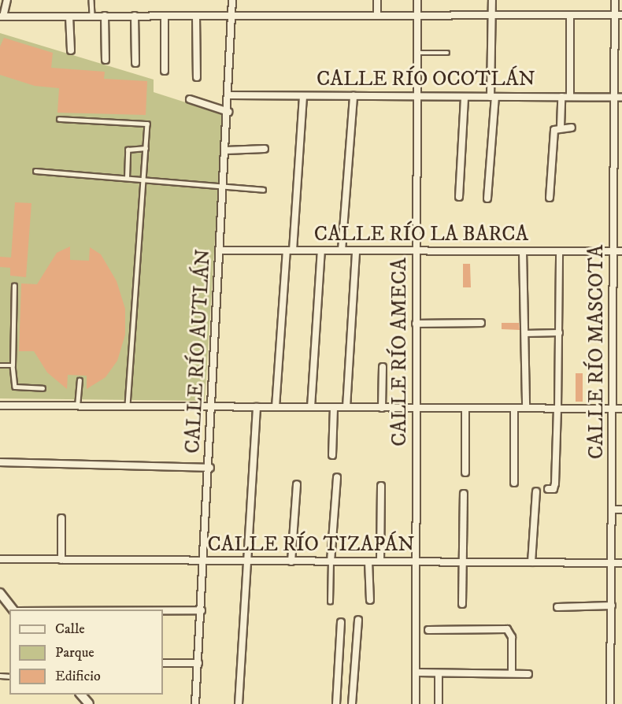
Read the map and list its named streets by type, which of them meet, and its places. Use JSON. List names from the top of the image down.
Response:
{
  "streets": {
    "street": [
      "CALLE RÍO OCOTLÁN",
      "CALLE RÍO LA BARCA",
      "CALLE RÍO AUTLÁN",
      "CALLE RÍO AMECA",
      "CALLE RÍO MASCOTA",
      "CALLE RÍO TIZAPÁN"
    ]
  },
  "crossings": [
    ["CALLE RÍO OCOTLÁN", "CALLE RÍO AUTLÁN"],
    ["CALLE RÍO OCOTLÁN", "CALLE RÍO AMECA"],
    ["CALLE RÍO OCOTLÁN", "CALLE RÍO MASCOTA"],
    ["CALLE RÍO LA BARCA", "CALLE RÍO AUTLÁN"],
    ["CALLE RÍO LA BARCA", "CALLE RÍO AMECA"],
    ["CALLE RÍO LA BARCA", "CALLE RÍO MASCOTA"],
    ["CALLE RÍO AUTLÁN", "CALLE RÍO TIZAPÁN"],
    ["CALLE RÍO AMECA", "CALLE RÍO TIZAPÁN"],
    ["CALLE RÍO MASCOTA", "CALLE RÍO TIZAPÁN"]
  ],
  "legend": ["Calle", "Parque", "Edificio"]
}
